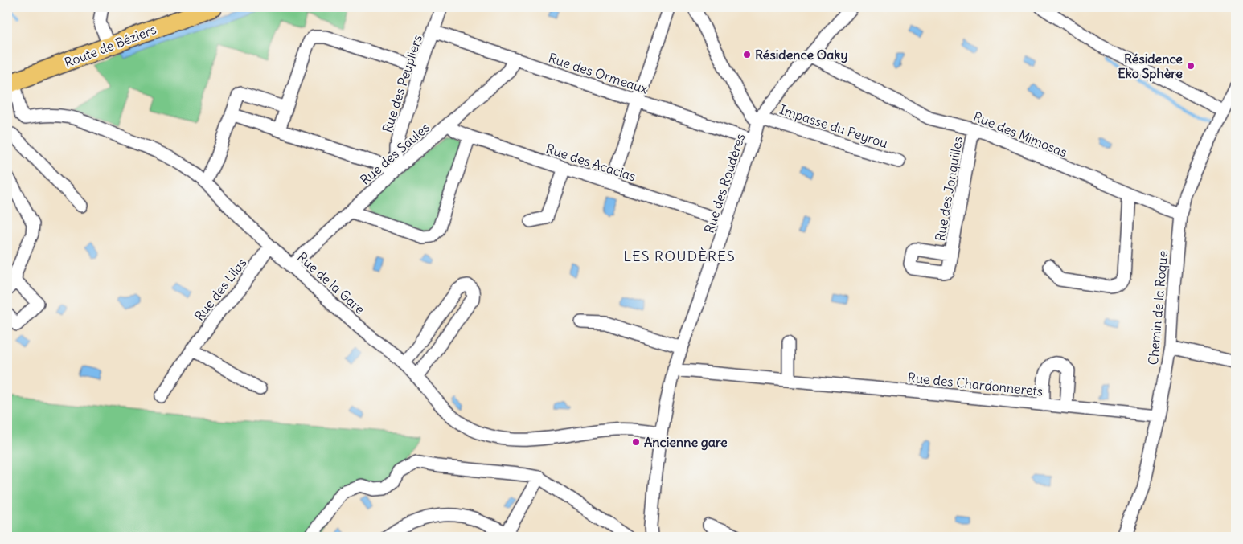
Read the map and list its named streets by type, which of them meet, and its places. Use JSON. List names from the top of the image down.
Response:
{
  "streets": {
    "main road": ["Route de Béziers"],
    "street": [
      "Rue des Ormeaux",
      "Rue des Peupliers",
      "Impasse du Peyrou",
      "Rue des Mimosas",
      "Rue des Saules",
      "Rue des Acacias",
      "Rue des Roudères",
      "Rue des Jonquilles",
      "Rue de la Gare",
      "Rue des Lilas",
      "Chemin de la Roque",
      "Rue des Chardonnerets"
    ]
  },
  "crossings": [
    ["Rue des Ormeaux", "Rue des Peupliers"],
    ["Rue des Ormeaux", "Rue des Saules"],
    ["Rue des Ormeaux", "Rue des Roudères"],
    ["Rue des Peupliers", "Rue des Saules"],
    ["Impasse du Peyrou", "Rue des Roudères"],
    ["Rue des Mimosas", "Rue des Roudères"],
    ["Rue des Mimosas", "Rue des Jonquilles"],
    ["Rue des Mimosas", "Chemin de la Roque"],
    ["Rue des Saules", "Rue des Acacias"],
    ["Rue des Saules", "Rue de la Gare"],
    ["Rue des Acacias", "Rue des Roudères"],
    ["Rue des Roudères", "Rue de la Gare"],
    ["Rue des Roudères", "Rue des Chardonnerets"],
    ["Rue de la Gare", "Rue des Lilas"],
    ["Chemin de la Roque", "Rue des Chardonnerets"]
  ],
  "districts": ["LES ROUDÈRES"],
  "places": ["Résidence Oaky", "Résidence Eko Sphère", "Ancienne gare"]
}
